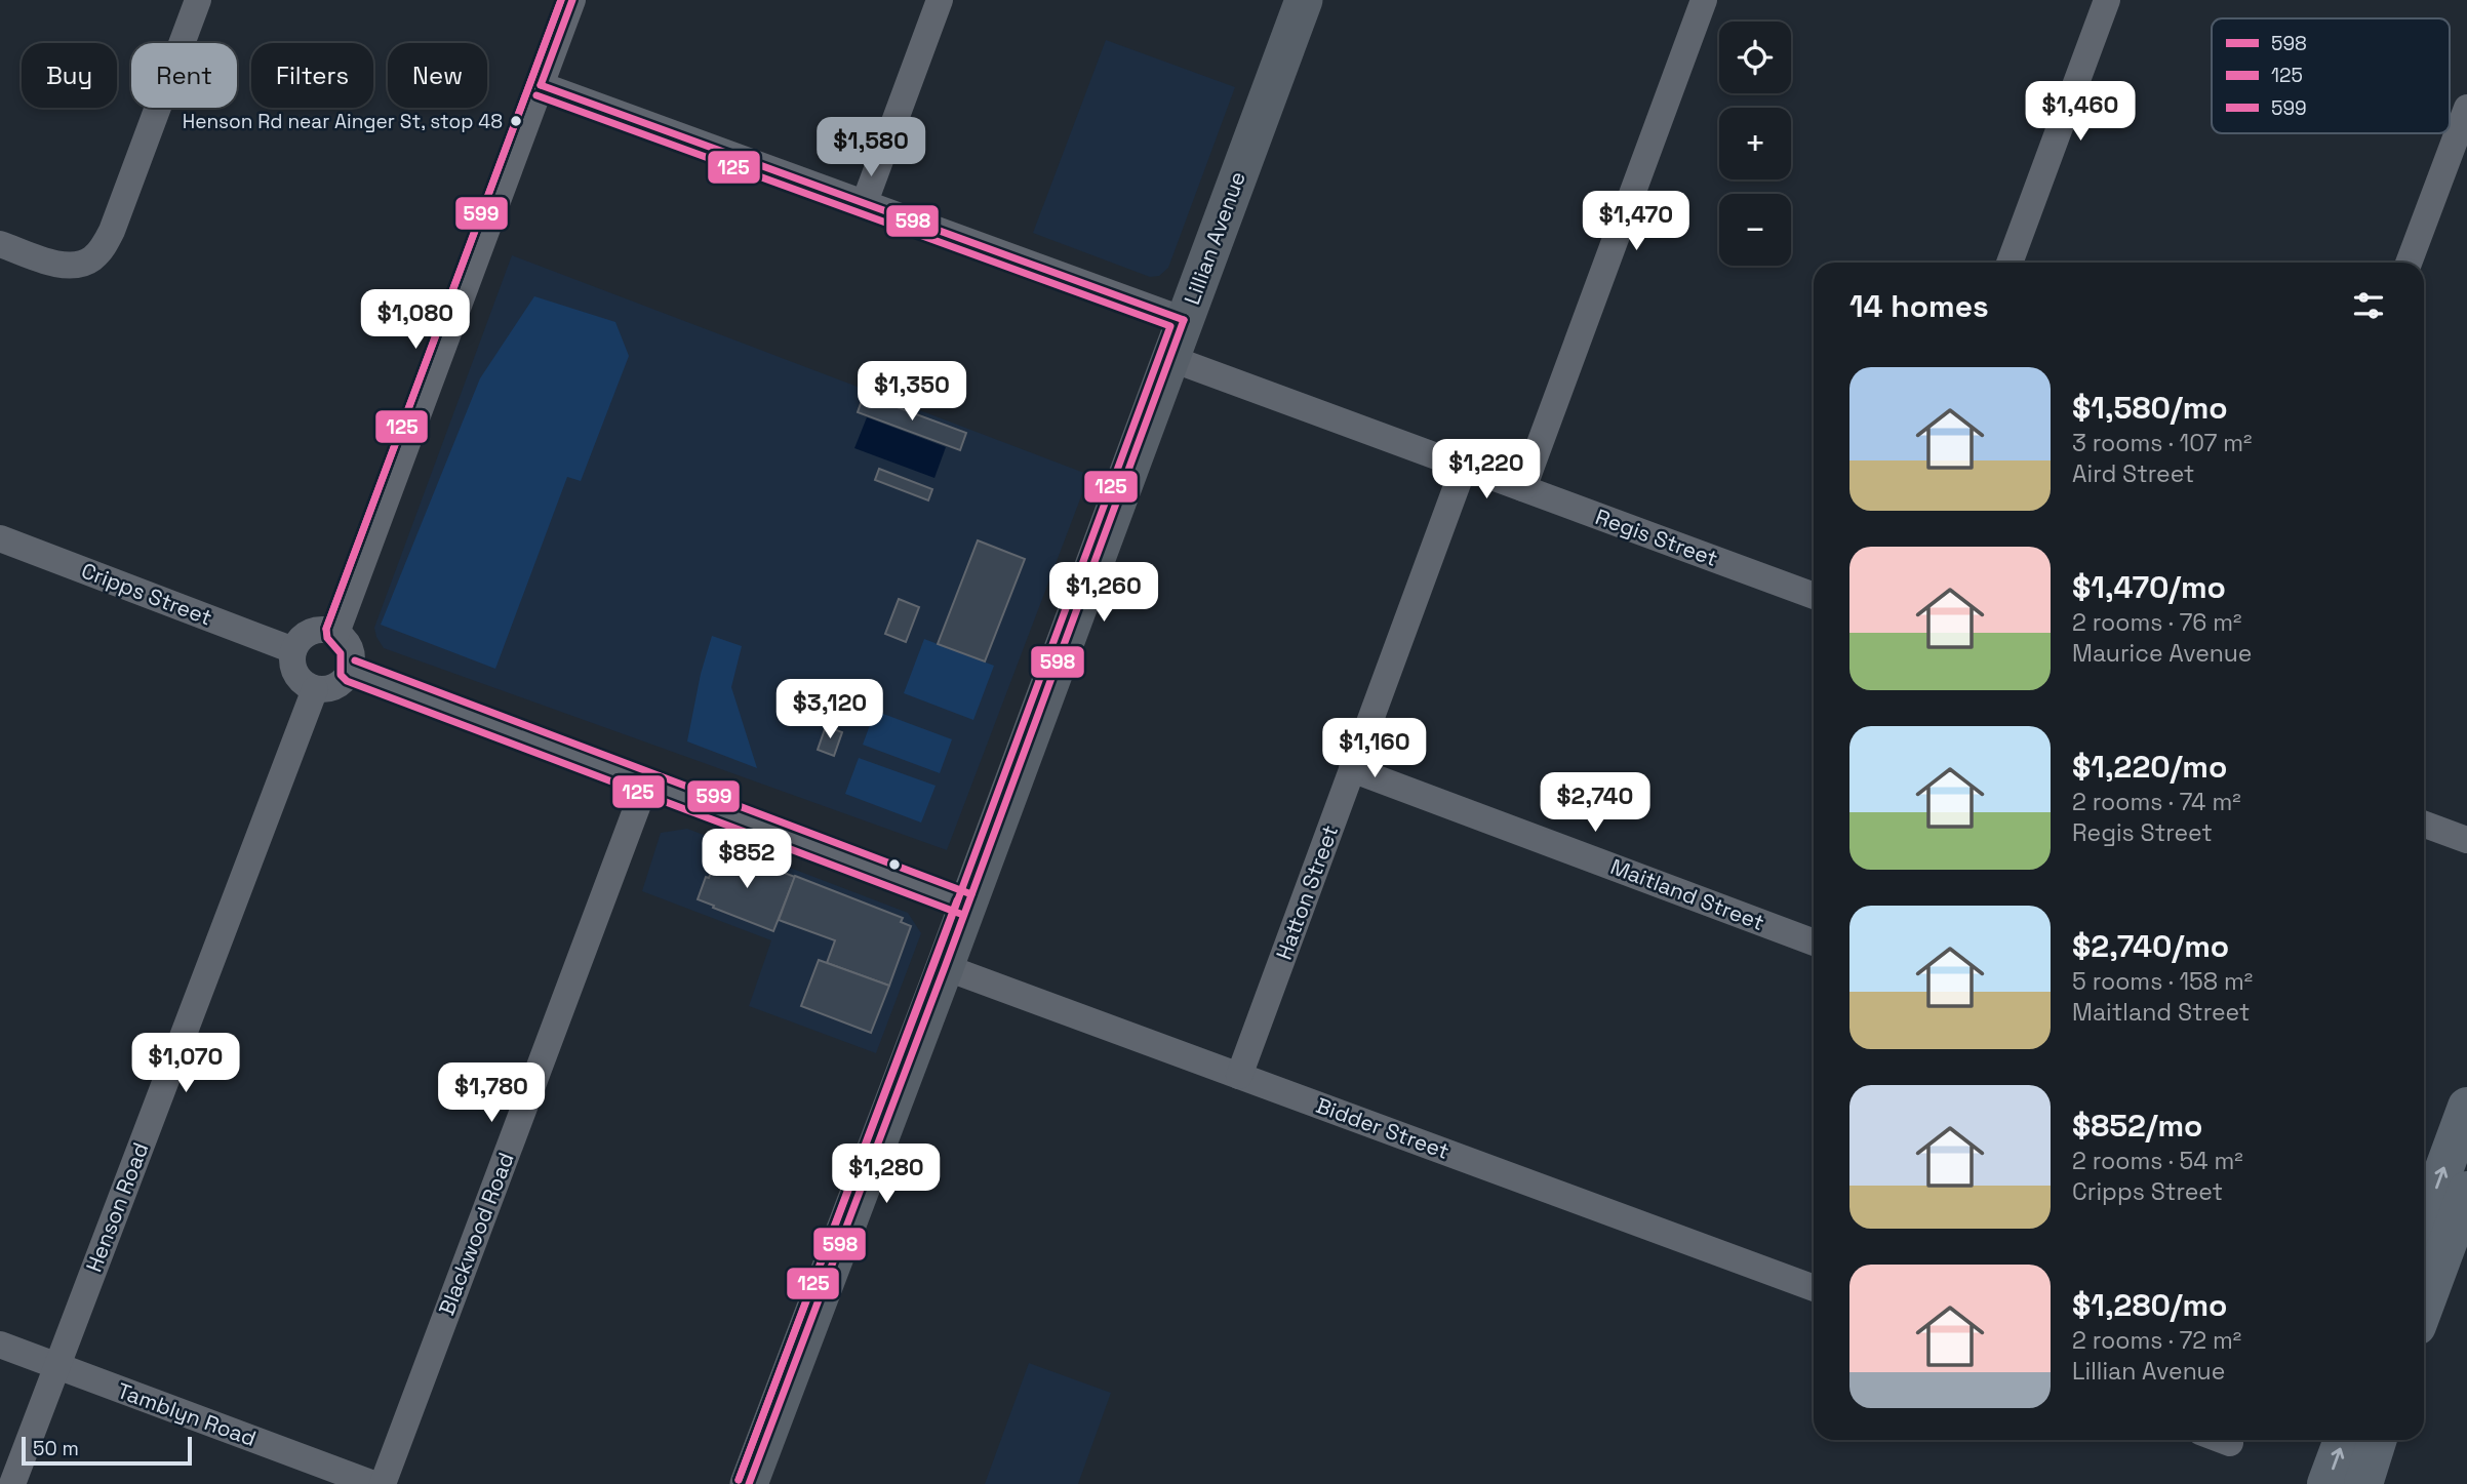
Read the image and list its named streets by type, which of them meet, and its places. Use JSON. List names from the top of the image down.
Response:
{
  "streets": {
    "street": [
      "Lillian Avenue",
      "Regis Street",
      "Cripps Street",
      "Hatton Street",
      "Maitland Street",
      "Bidder Street",
      "Henson Road",
      "Blackwood Road",
      "Tamblyn Road"
    ]
  },
  "crossings": [
    ["Lillian Avenue", "Regis Street"],
    ["Lillian Avenue", "Bidder Street"],
    ["Regis Street", "Hatton Street"],
    ["Cripps Street", "Henson Road"],
    ["Hatton Street", "Maitland Street"],
    ["Hatton Street", "Bidder Street"],
    ["Henson Road", "Tamblyn Road"]
  ],
  "places": ["Henson Rd near Ainger St, stop 48"],
  "lines": ["transit line 598", "transit line 125", "transit line 599"],
  "legend": ["598", "125", "599"],
  "scale_bar": "50 m",
  "page": {
    "map_buttons": ["+", "−"],
    "chip": [
      "Buy",
      "Rent",
      "Filters",
      "New"
    ],
    "price": [
      "$1,460",
      "$1,580",
      "$1,470",
      "$1,080",
      "$1,350",
      "$1,220",
      "$1,260",
      "$3,120",
      "$1,160",
      "$2,740",
      "$852",
      "$1,070",
      "$1,780",
      "$1,280"
    ],
    "heading": "14 homes",
    "list": [
      {
        "name": "$1,580/mo",
        "note": "3 rooms · 107 m² · Aird Street"
      },
      {
        "name": "$1,470/mo",
        "note": "2 rooms · 76 m² · Maurice Avenue"
      },
      {
        "name": "$1,220/mo",
        "note": "2 rooms · 74 m² · Regis Street"
      },
      {
        "name": "$2,740/mo",
        "note": "5 rooms · 158 m² · Maitland Street"
      },
      {
        "name": "$852/mo",
        "note": "2 rooms · 54 m² · Cripps Street"
      },
      {
        "name": "$1,280/mo",
        "note": "2 rooms · 72 m² · Lillian Avenue"
      }
    ],
    "scale": "50 m"
  }
}
